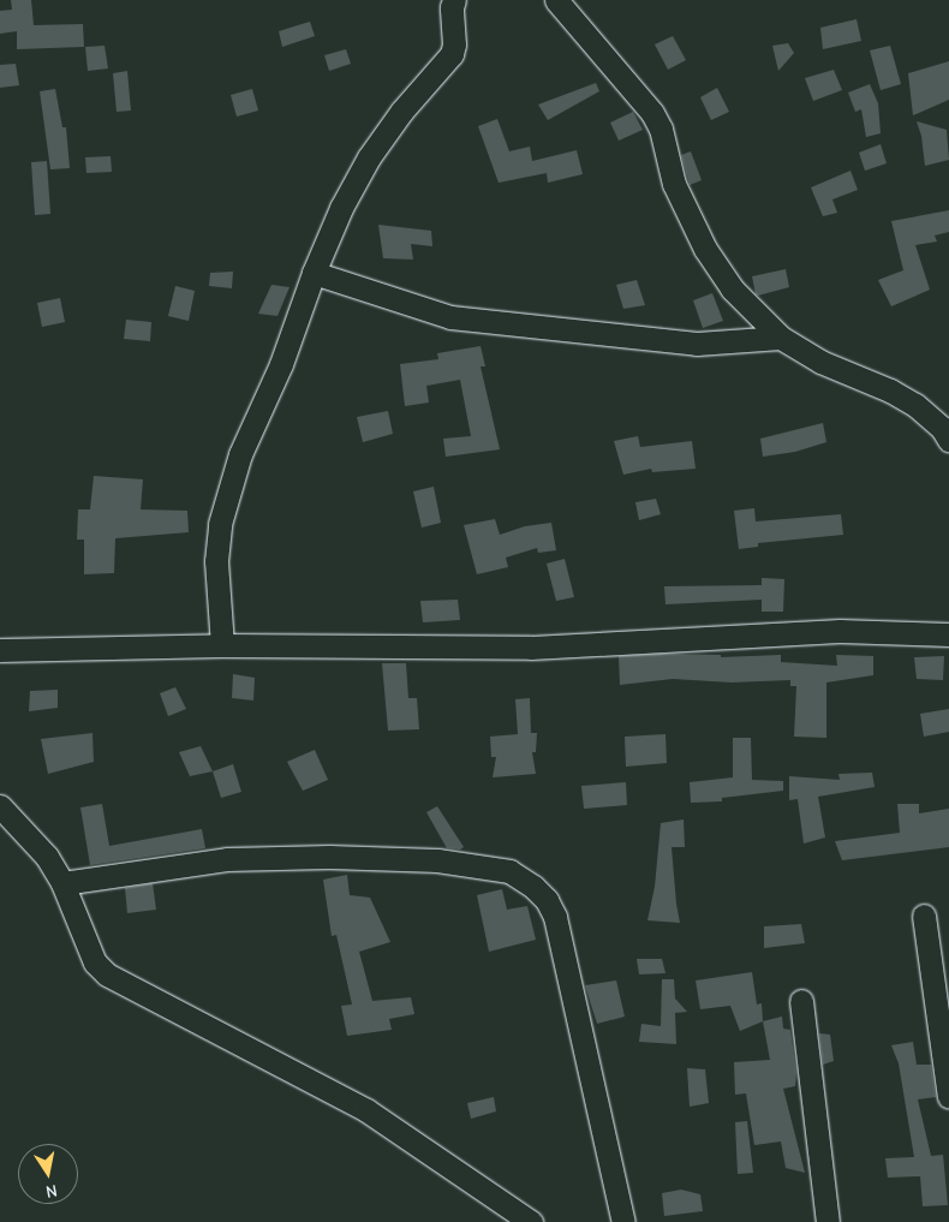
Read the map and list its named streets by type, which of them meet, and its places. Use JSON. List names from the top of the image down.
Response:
{
  "north": "bottom"
}
